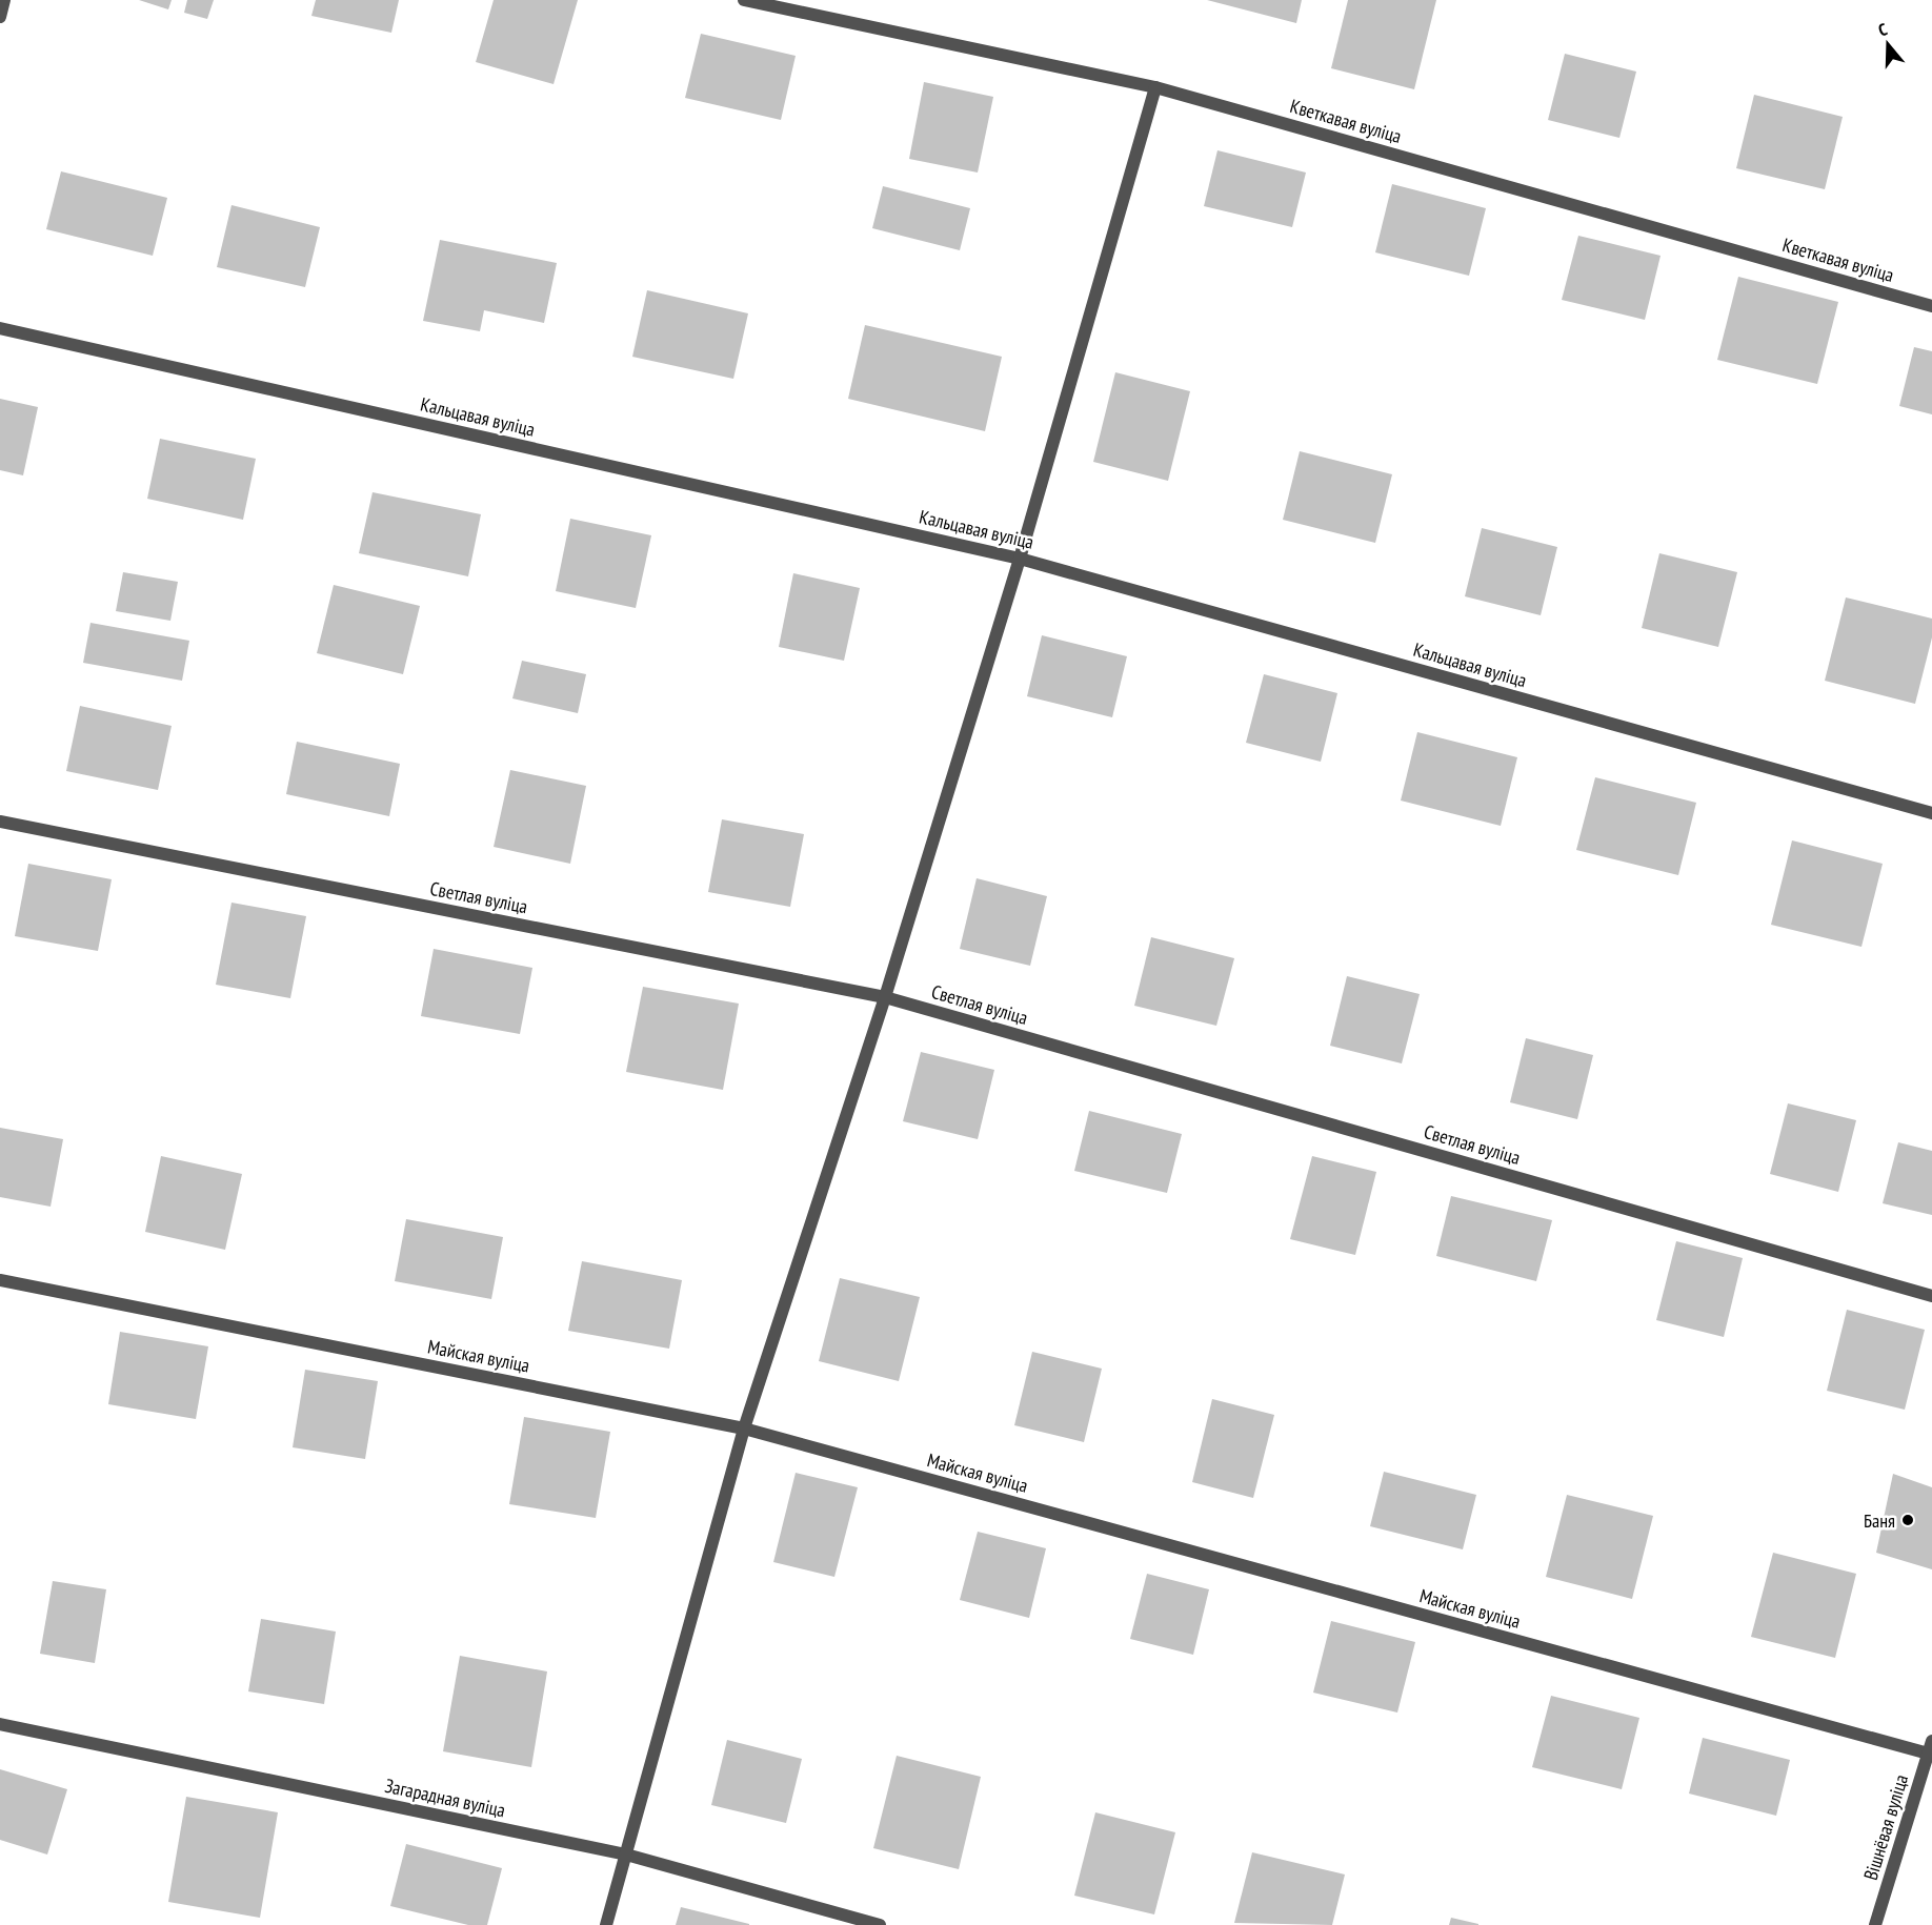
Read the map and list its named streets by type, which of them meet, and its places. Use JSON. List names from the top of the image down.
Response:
{
  "streets": {
    "street": [
      "Кветкавая вуліца",
      "Кальцавая вуліца",
      "Светлая вуліца",
      "Майская вуліца",
      "Загарадная вуліца",
      "Вішнёвая вуліца"
    ]
  },
  "crossings": [
    ["Майская вуліца", "Вішнёвая вуліца"]
  ],
  "places": ["Баня"],
  "north": "top"
}
